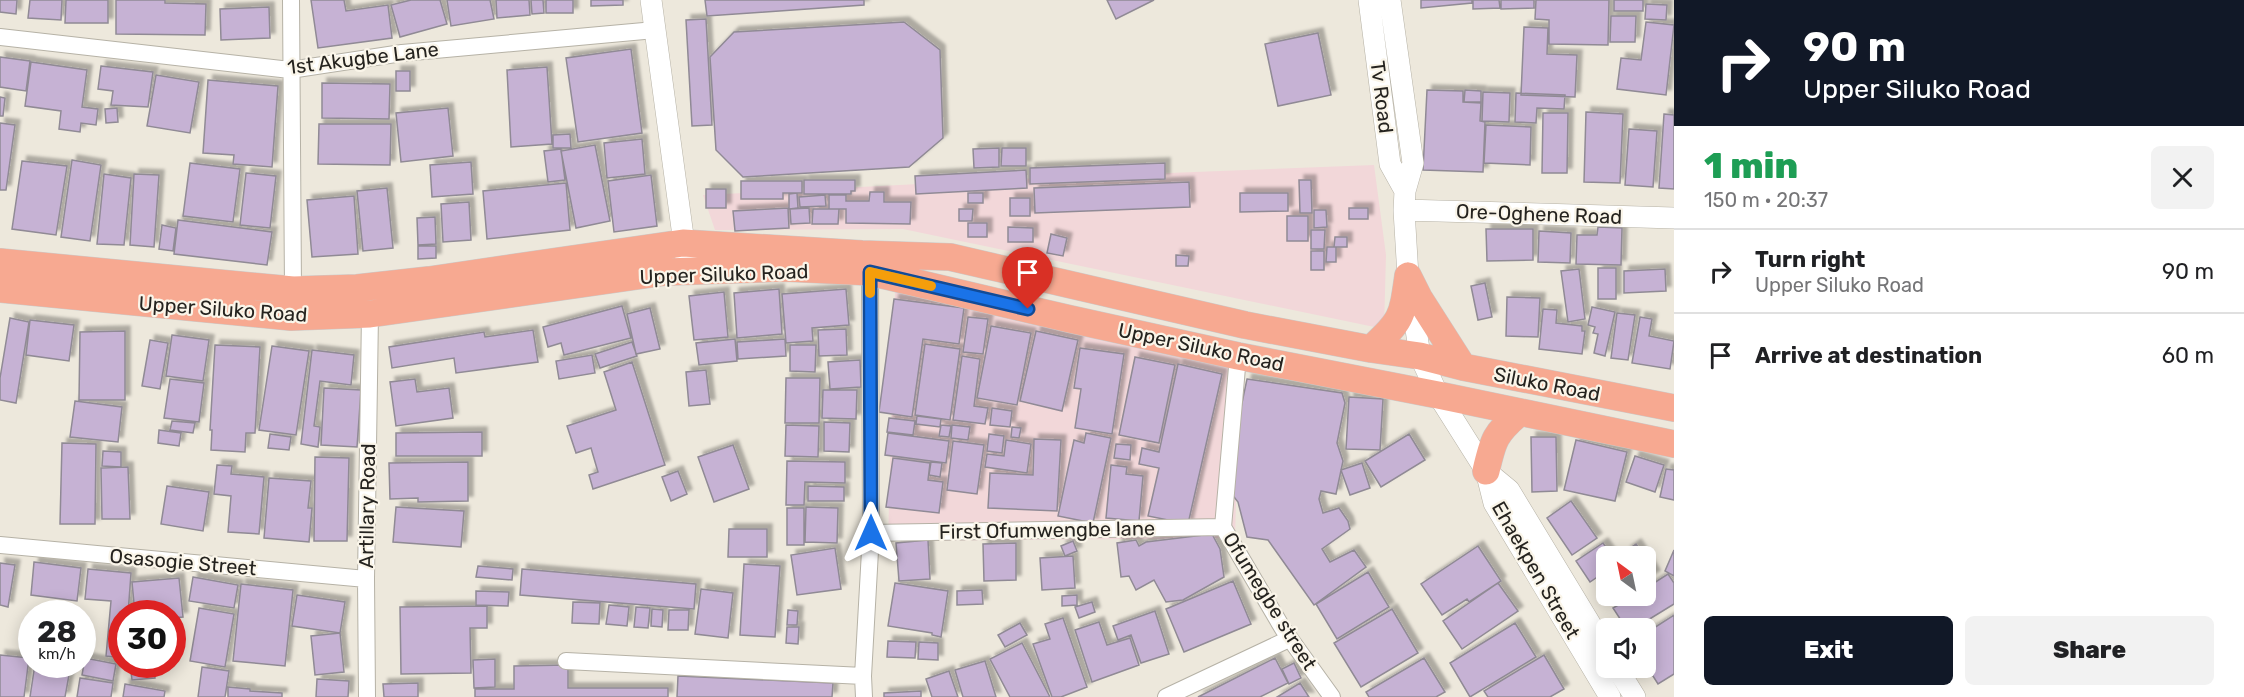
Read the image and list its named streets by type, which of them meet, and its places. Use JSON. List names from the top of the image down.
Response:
{
  "streets": {
    "main road": ["Upper Siluko Road", "Siluko Road"],
    "street": [
      "1st Akugbe Lane",
      "Tv Road",
      "Ore-Oghene Road",
      "Artillary Road",
      "First Ofumwengbe lane",
      "Osasogie Street",
      "Ehaekpen Street",
      "Ofumegbe street"
    ]
  },
  "crossings": [
    ["Tv Road", "Ore-Oghene Road"],
    ["Tv Road", "Upper Siluko Road"],
    ["Tv Road", "Siluko Road"],
    ["Tv Road", "Ehaekpen Street"],
    ["Upper Siluko Road", "Siluko Road"],
    ["Upper Siluko Road", "Artillary Road"],
    ["Upper Siluko Road", "Ehaekpen Street"],
    ["Upper Siluko Road", "Ofumegbe street"],
    ["Siluko Road", "Ehaekpen Street"],
    ["Artillary Road", "Osasogie Street"],
    ["First Ofumwengbe lane", "Ofumegbe street"]
  ],
  "north": "top left",
  "page": {
    "turn": ["90 m", "Upper Siluko Road"],
    "heading": ["1 min", "150 m · 20:37"],
    "list": [
      {
        "name": "Turn right",
        "note": "Upper Siluko Road",
        "value": "90 m"
      },
      {
        "name": "Arrive at destination",
        "value": "60 m"
      }
    ],
    "speed": "28 km/h",
    "limit": "30",
    "buttons": ["Exit", "Share"]
  }
}
